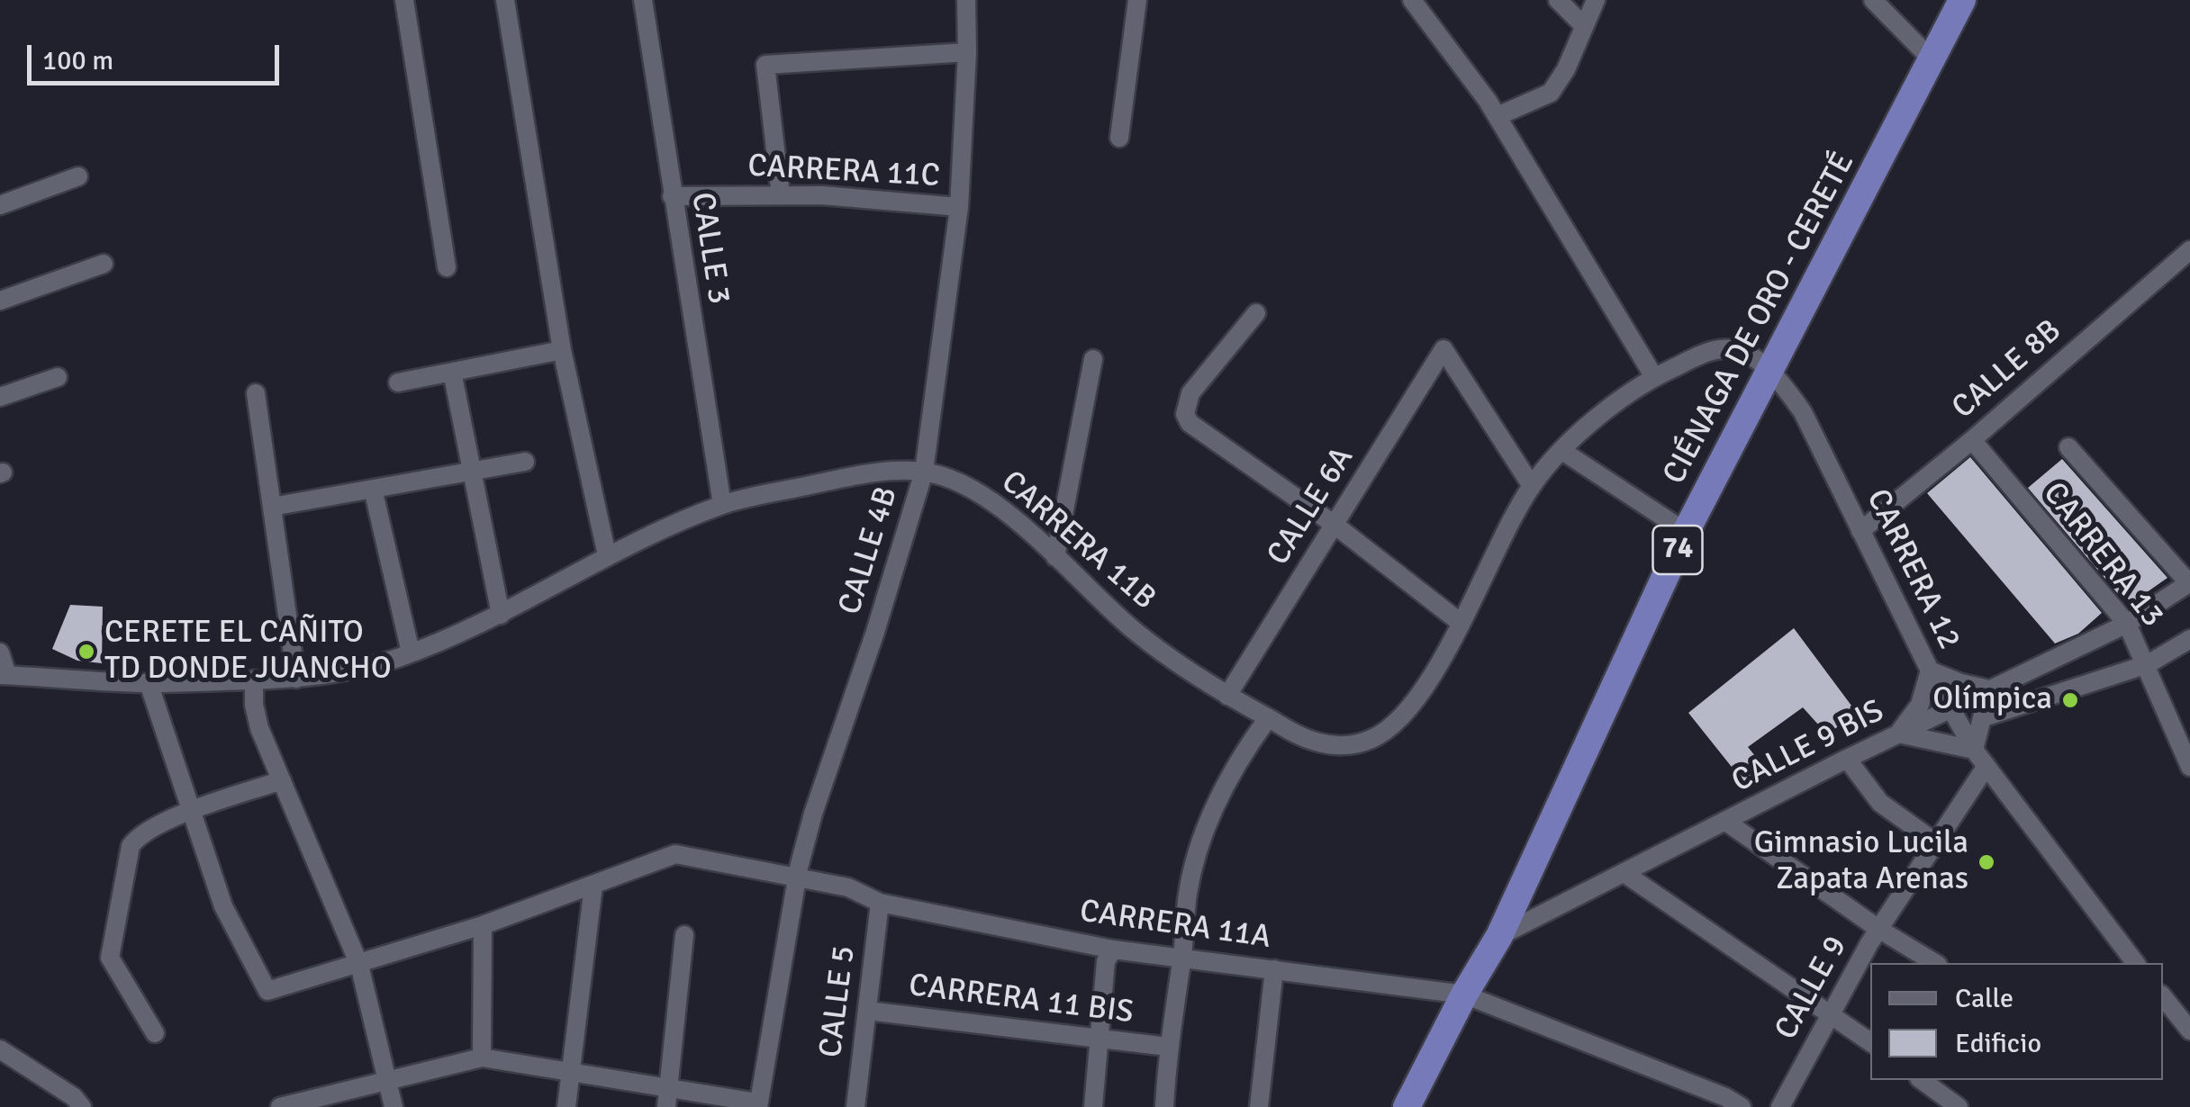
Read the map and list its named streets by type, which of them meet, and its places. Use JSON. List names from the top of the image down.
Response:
{
  "streets": {
    "highway": ["CIÉNAGA DE ORO - CERETÉ", "74"],
    "street": [
      "CARRERA 11C",
      "CALLE 3",
      "CALLE 8B",
      "CALLE 6A",
      "CARRERA 11B",
      "CALLE 4B",
      "CARRERA 13",
      "CARRERA 12",
      "CALLE 9 BIS",
      "CARRERA 11A",
      "CALLE 9",
      "CARRERA 11 BIS",
      "CALLE 5"
    ]
  },
  "crossings": [
    ["CARRERA 11C", "CALLE 3"],
    ["CARRERA 11C", "CALLE 4B"],
    ["CALLE 3", "CARRERA 11B"],
    ["CIÉNAGA DE ORO - CERETÉ", "CARRERA 11B"],
    ["CIÉNAGA DE ORO - CERETÉ", "CARRERA 12"],
    ["CIÉNAGA DE ORO - CERETÉ", "CALLE 9 BIS"],
    ["CIÉNAGA DE ORO - CERETÉ", "CARRERA 11A"],
    ["CALLE 8B", "CARRERA 13"],
    ["CALLE 8B", "CARRERA 12"],
    ["CALLE 6A", "CARRERA 11B"],
    ["CARRERA 11B", "CALLE 4B"],
    ["CARRERA 11B", "CARRERA 12"],
    ["CALLE 4B", "CARRERA 11A"],
    ["CARRERA 13", "CALLE 9 BIS"],
    ["CARRERA 12", "CALLE 9 BIS"],
    ["CARRERA 12", "CALLE 9"],
    ["CARRERA 11A", "CALLE 5"],
    ["CARRERA 11 BIS", "CALLE 5"]
  ],
  "places": ["CERETE EL CAÑITO TD DONDE JUANCHO", "Olímpica", "Gimnasio Lucila Zapata Arenas"],
  "legend": ["Calle", "Edificio"],
  "scale_bar": "100 m"
}
